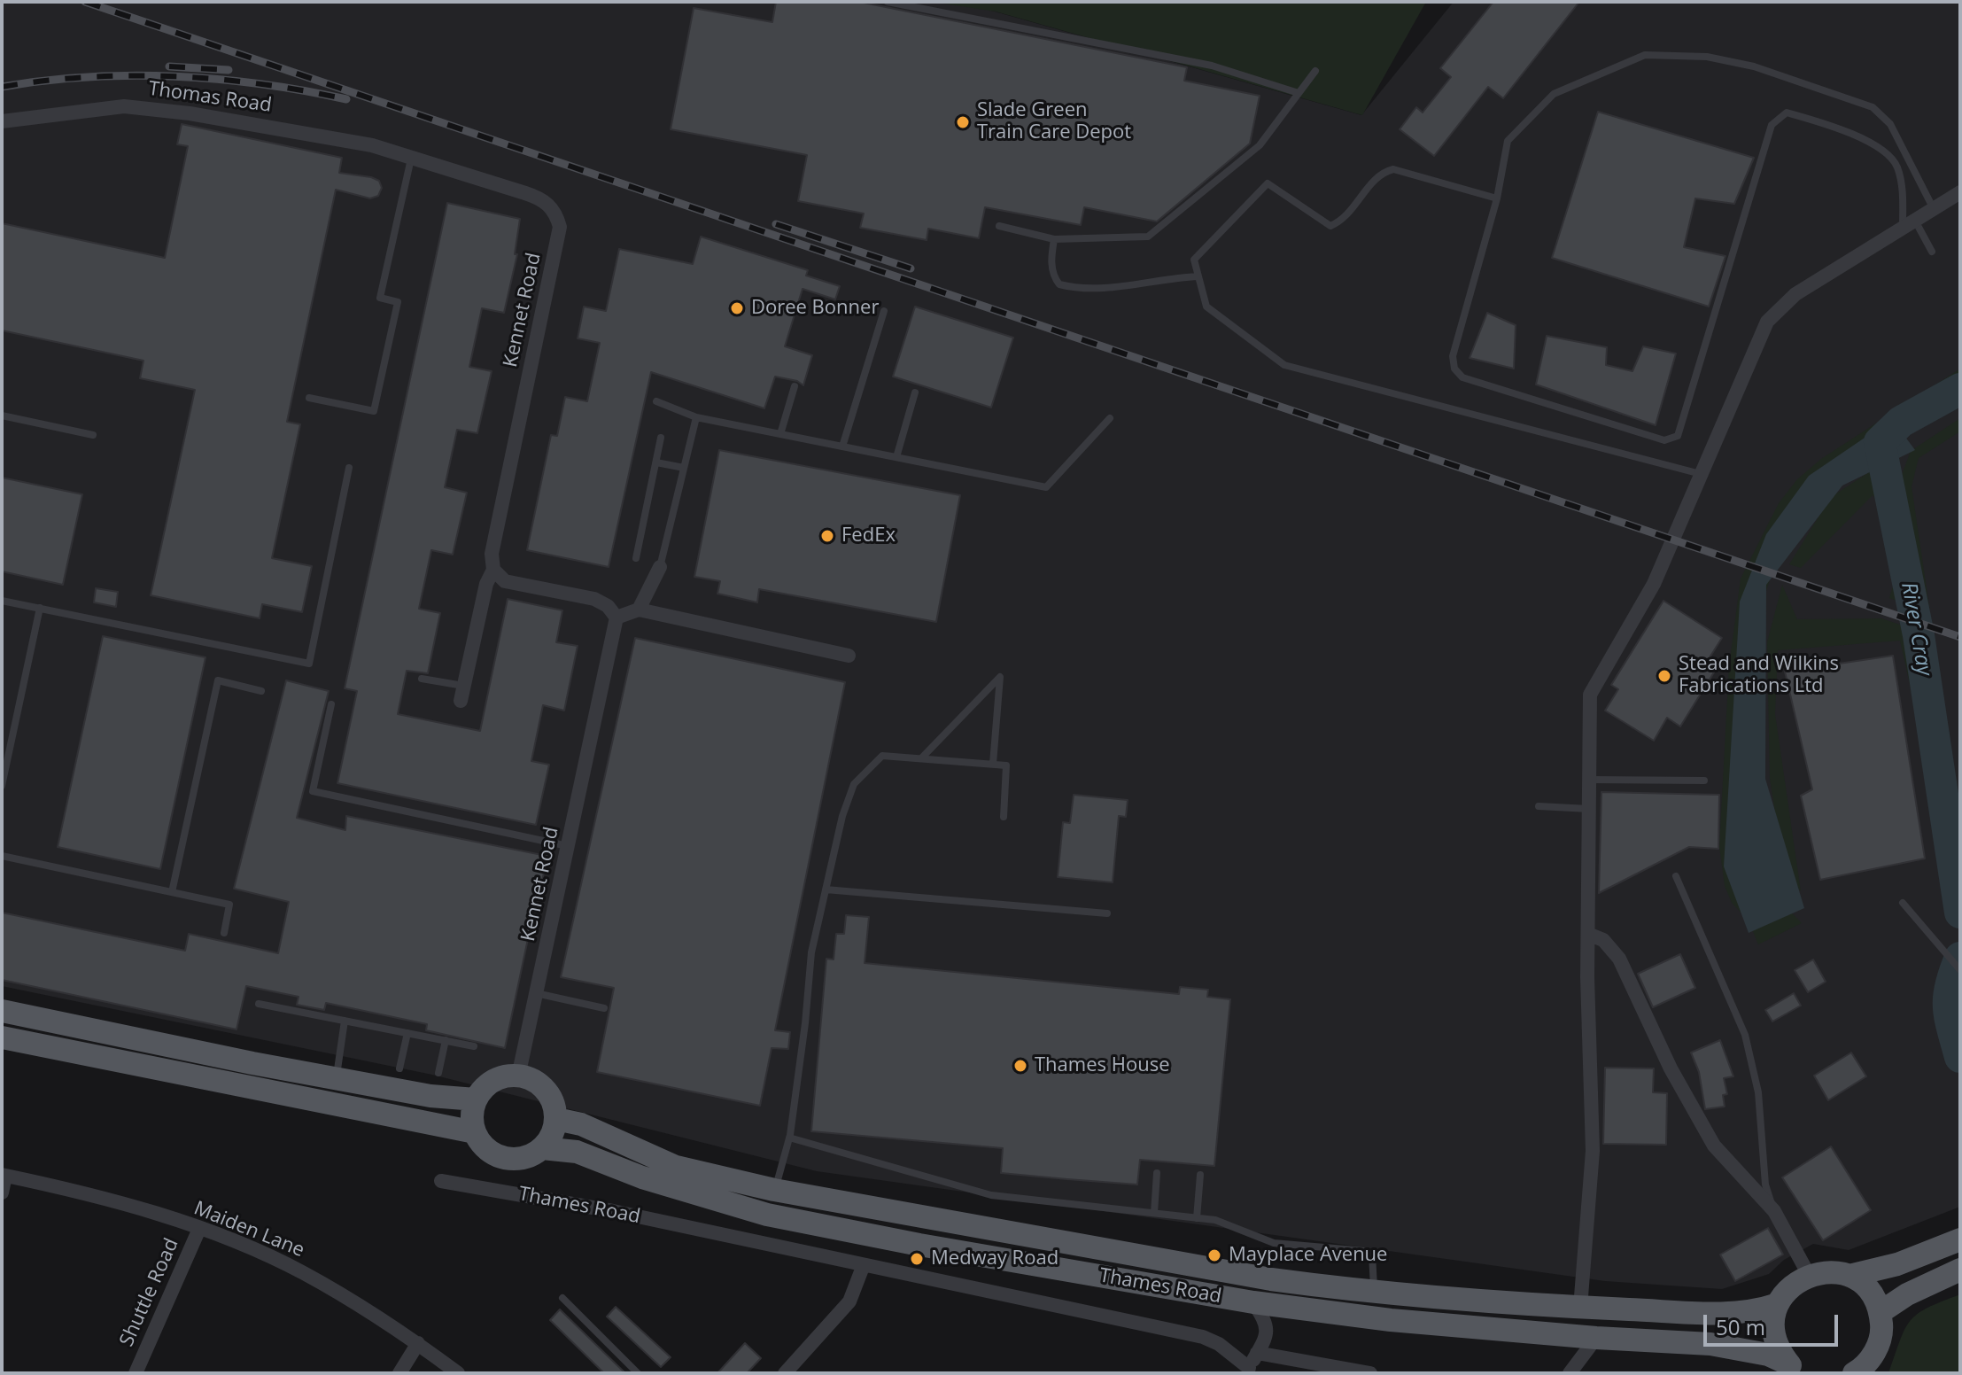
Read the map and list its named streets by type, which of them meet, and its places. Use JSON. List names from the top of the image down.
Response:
{
  "streets": {
    "main road": ["Thames Road"],
    "street": [
      "Thomas Road",
      "Kennet Road",
      "Maiden Lane",
      "Shuttle Road"
    ]
  },
  "crossings": [
    ["Thomas Road", "Kennet Road"],
    ["Kennet Road", "Thames Road"],
    ["Maiden Lane", "Shuttle Road"]
  ],
  "water": ["River Cray"],
  "places": [
    "Slade Green Train Care Depot",
    "Doree Bonner",
    "FedEx",
    "Stead and Wilkins Fabrications Ltd",
    "Thames House",
    "Mayplace Avenue",
    "Medway Road"
  ],
  "scale_bar": "50 m"
}
